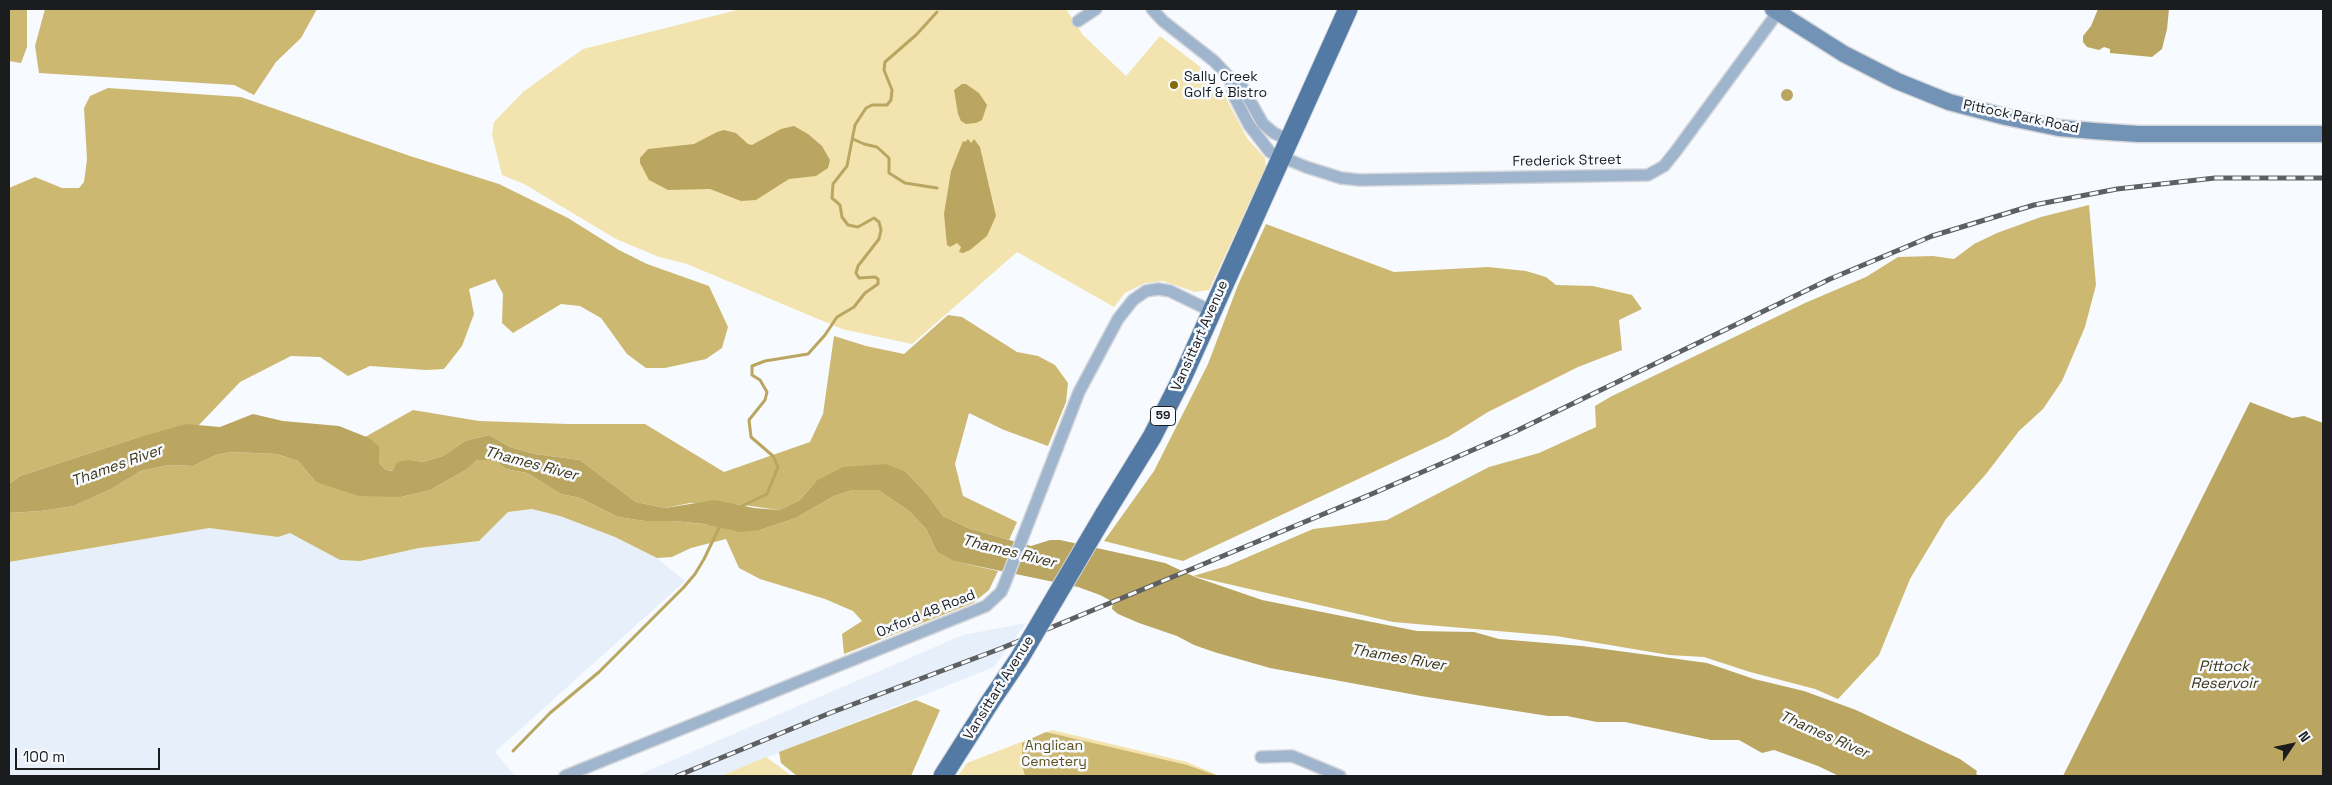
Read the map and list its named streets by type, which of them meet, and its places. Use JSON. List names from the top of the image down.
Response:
{
  "streets": {
    "main road": ["Pittock Park Road", "Vansittart Avenue", "59"],
    "street": ["Frederick Street", "Oxford 48 Road"]
  },
  "crossings": [
    ["Pittock Park Road", "Frederick Street"],
    ["Frederick Street", "Vansittart Avenue"],
    ["Vansittart Avenue", "Oxford 48 Road"]
  ],
  "water": ["Thames River", "Pittock Reservoir"],
  "parks": ["Anglican Cemetery"],
  "places": ["Sally Creek Golf & Bistro"],
  "scale_bar": "100 m",
  "north": "top right"
}
